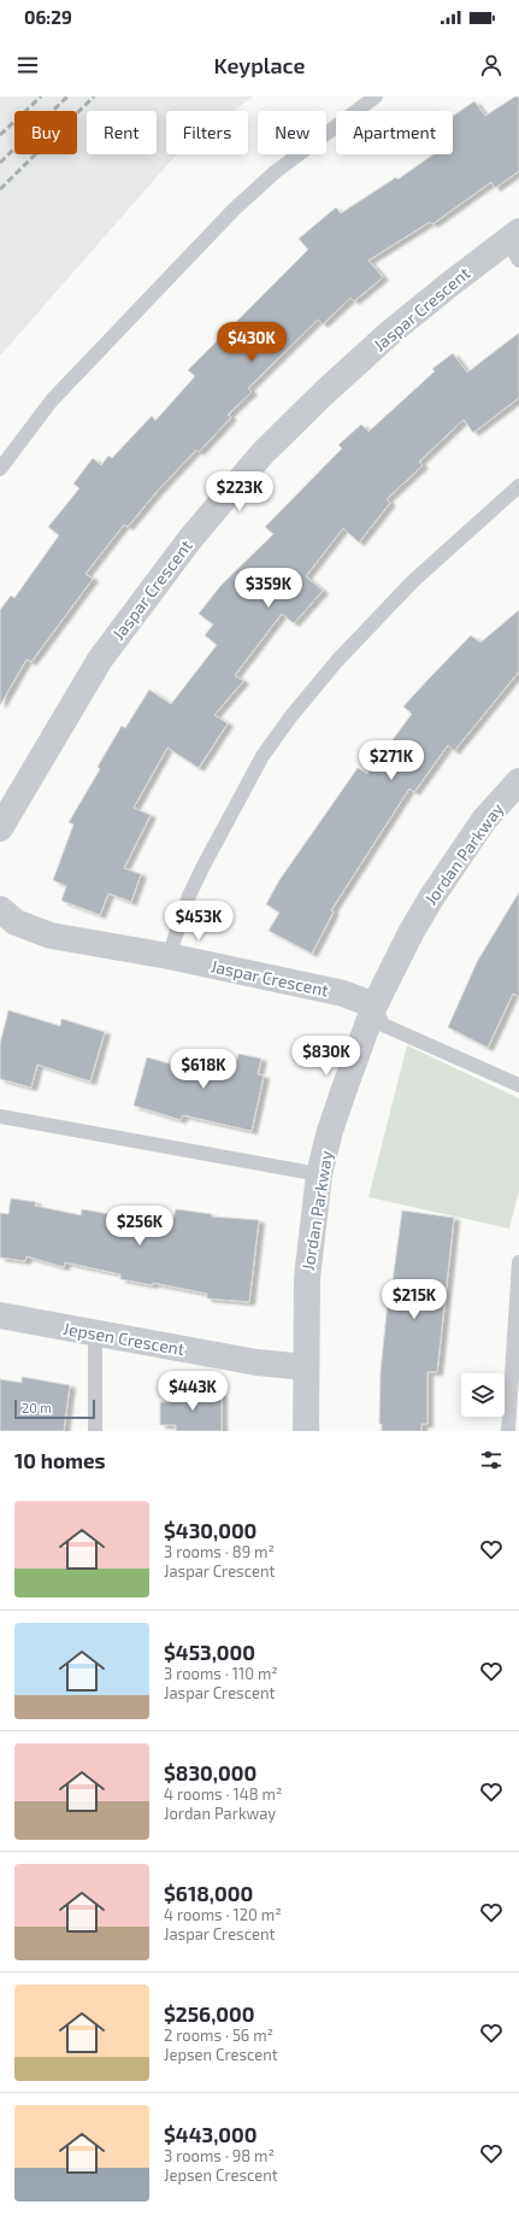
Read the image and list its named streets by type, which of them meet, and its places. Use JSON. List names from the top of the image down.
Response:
{
  "streets": {
    "street": ["Jaspar Crescent", "Jordan Parkway", "Jepsen Crescent"]
  },
  "crossings": [
    ["Jaspar Crescent", "Jordan Parkway"],
    ["Jordan Parkway", "Jepsen Crescent"]
  ],
  "scale_bar": "20 m",
  "page": {
    "status": "06:29",
    "header": "Keyplace",
    "chip": [
      "Buy",
      "Rent",
      "Filters",
      "New",
      "Apartment"
    ],
    "price": [
      "$430K",
      "$223K",
      "$359K",
      "$271K",
      "$453K",
      "$830K",
      "$618K",
      "$256K",
      "$215K",
      "$443K"
    ],
    "scale": "20 m",
    "heading": "10 homes",
    "list": [
      {
        "name": "$430,000",
        "note": "3 rooms · 89 m² · Jaspar Crescent"
      },
      {
        "name": "$453,000",
        "note": "3 rooms · 110 m² · Jaspar Crescent"
      },
      {
        "name": "$830,000",
        "note": "4 rooms · 148 m² · Jordan Parkway"
      },
      {
        "name": "$618,000",
        "note": "4 rooms · 120 m² · Jaspar Crescent"
      },
      {
        "name": "$256,000",
        "note": "2 rooms · 56 m² · Jepsen Crescent"
      },
      {
        "name": "$443,000",
        "note": "3 rooms · 98 m² · Jepsen Crescent"
      }
    ]
  }
}
